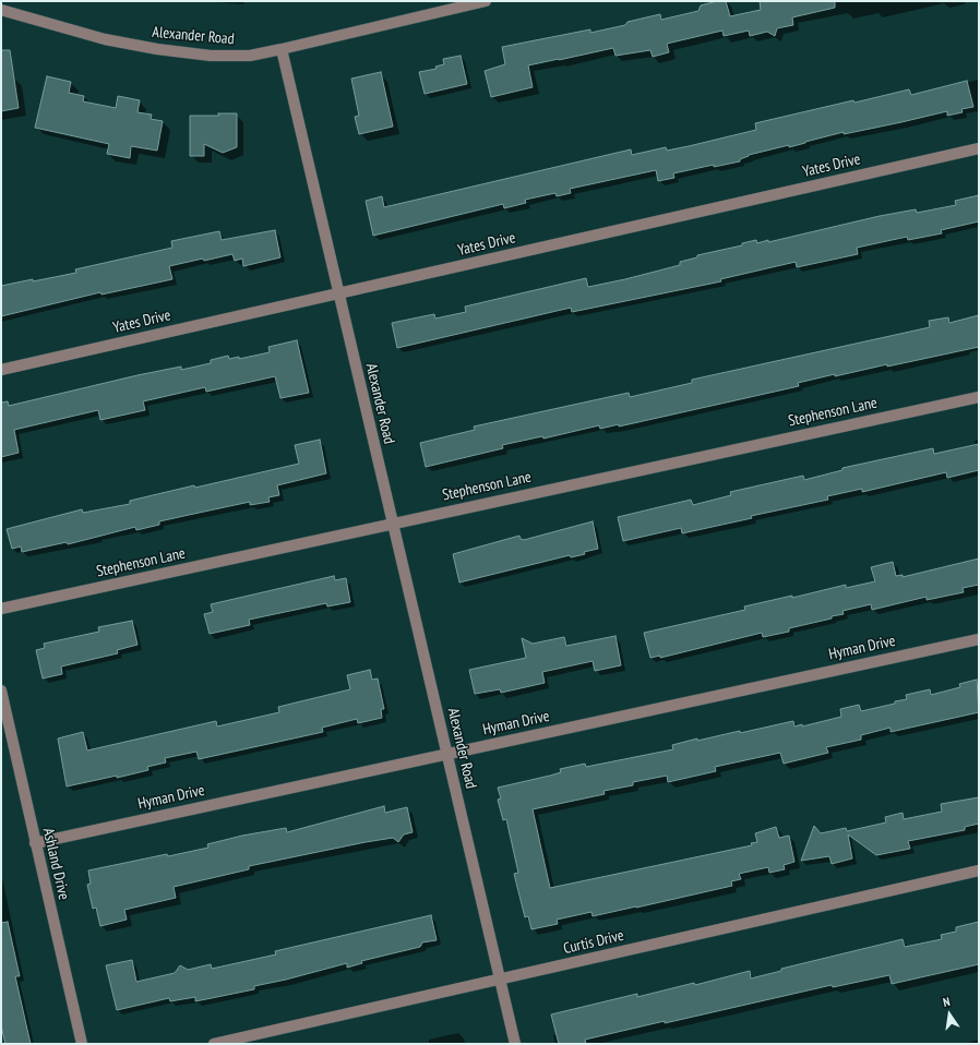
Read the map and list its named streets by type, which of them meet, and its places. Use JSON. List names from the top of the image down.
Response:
{
  "streets": {
    "street": [
      "Alexander Road",
      "Yates Drive",
      "Stephenson Lane",
      "Hyman Drive",
      "Ashland Drive",
      "Curtis Drive"
    ]
  },
  "crossings": [
    ["Alexander Road", "Yates Drive"],
    ["Alexander Road", "Stephenson Lane"],
    ["Alexander Road", "Hyman Drive"],
    ["Alexander Road", "Curtis Drive"],
    ["Hyman Drive", "Ashland Drive"]
  ],
  "north": "top"
}
